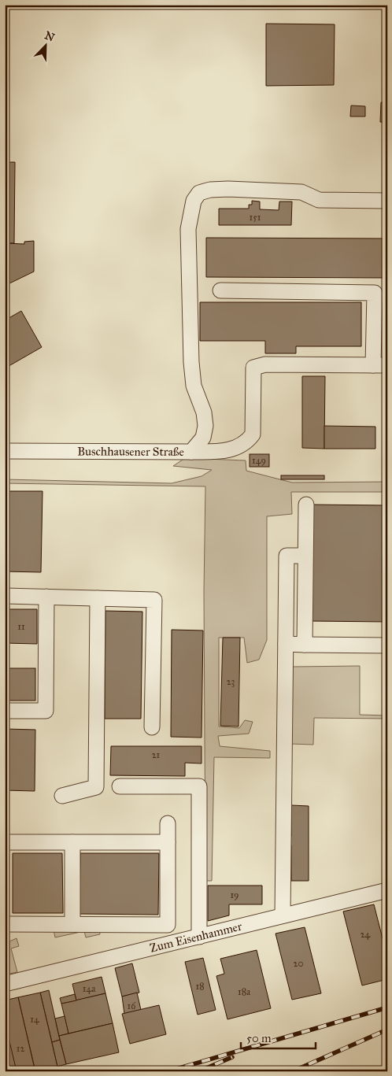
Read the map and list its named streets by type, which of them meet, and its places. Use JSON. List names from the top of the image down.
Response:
{
  "streets": {
    "street": ["Buschhausener Straße", "Zum Eisenhammer"]
  },
  "house_numbers": [
    "151",
    "149",
    "11",
    "23",
    "21",
    "19",
    "24",
    "20",
    "18",
    "14a",
    "18a",
    "16",
    "14",
    "12"
  ],
  "scale_bar": "50 m",
  "north": "top right"
}
